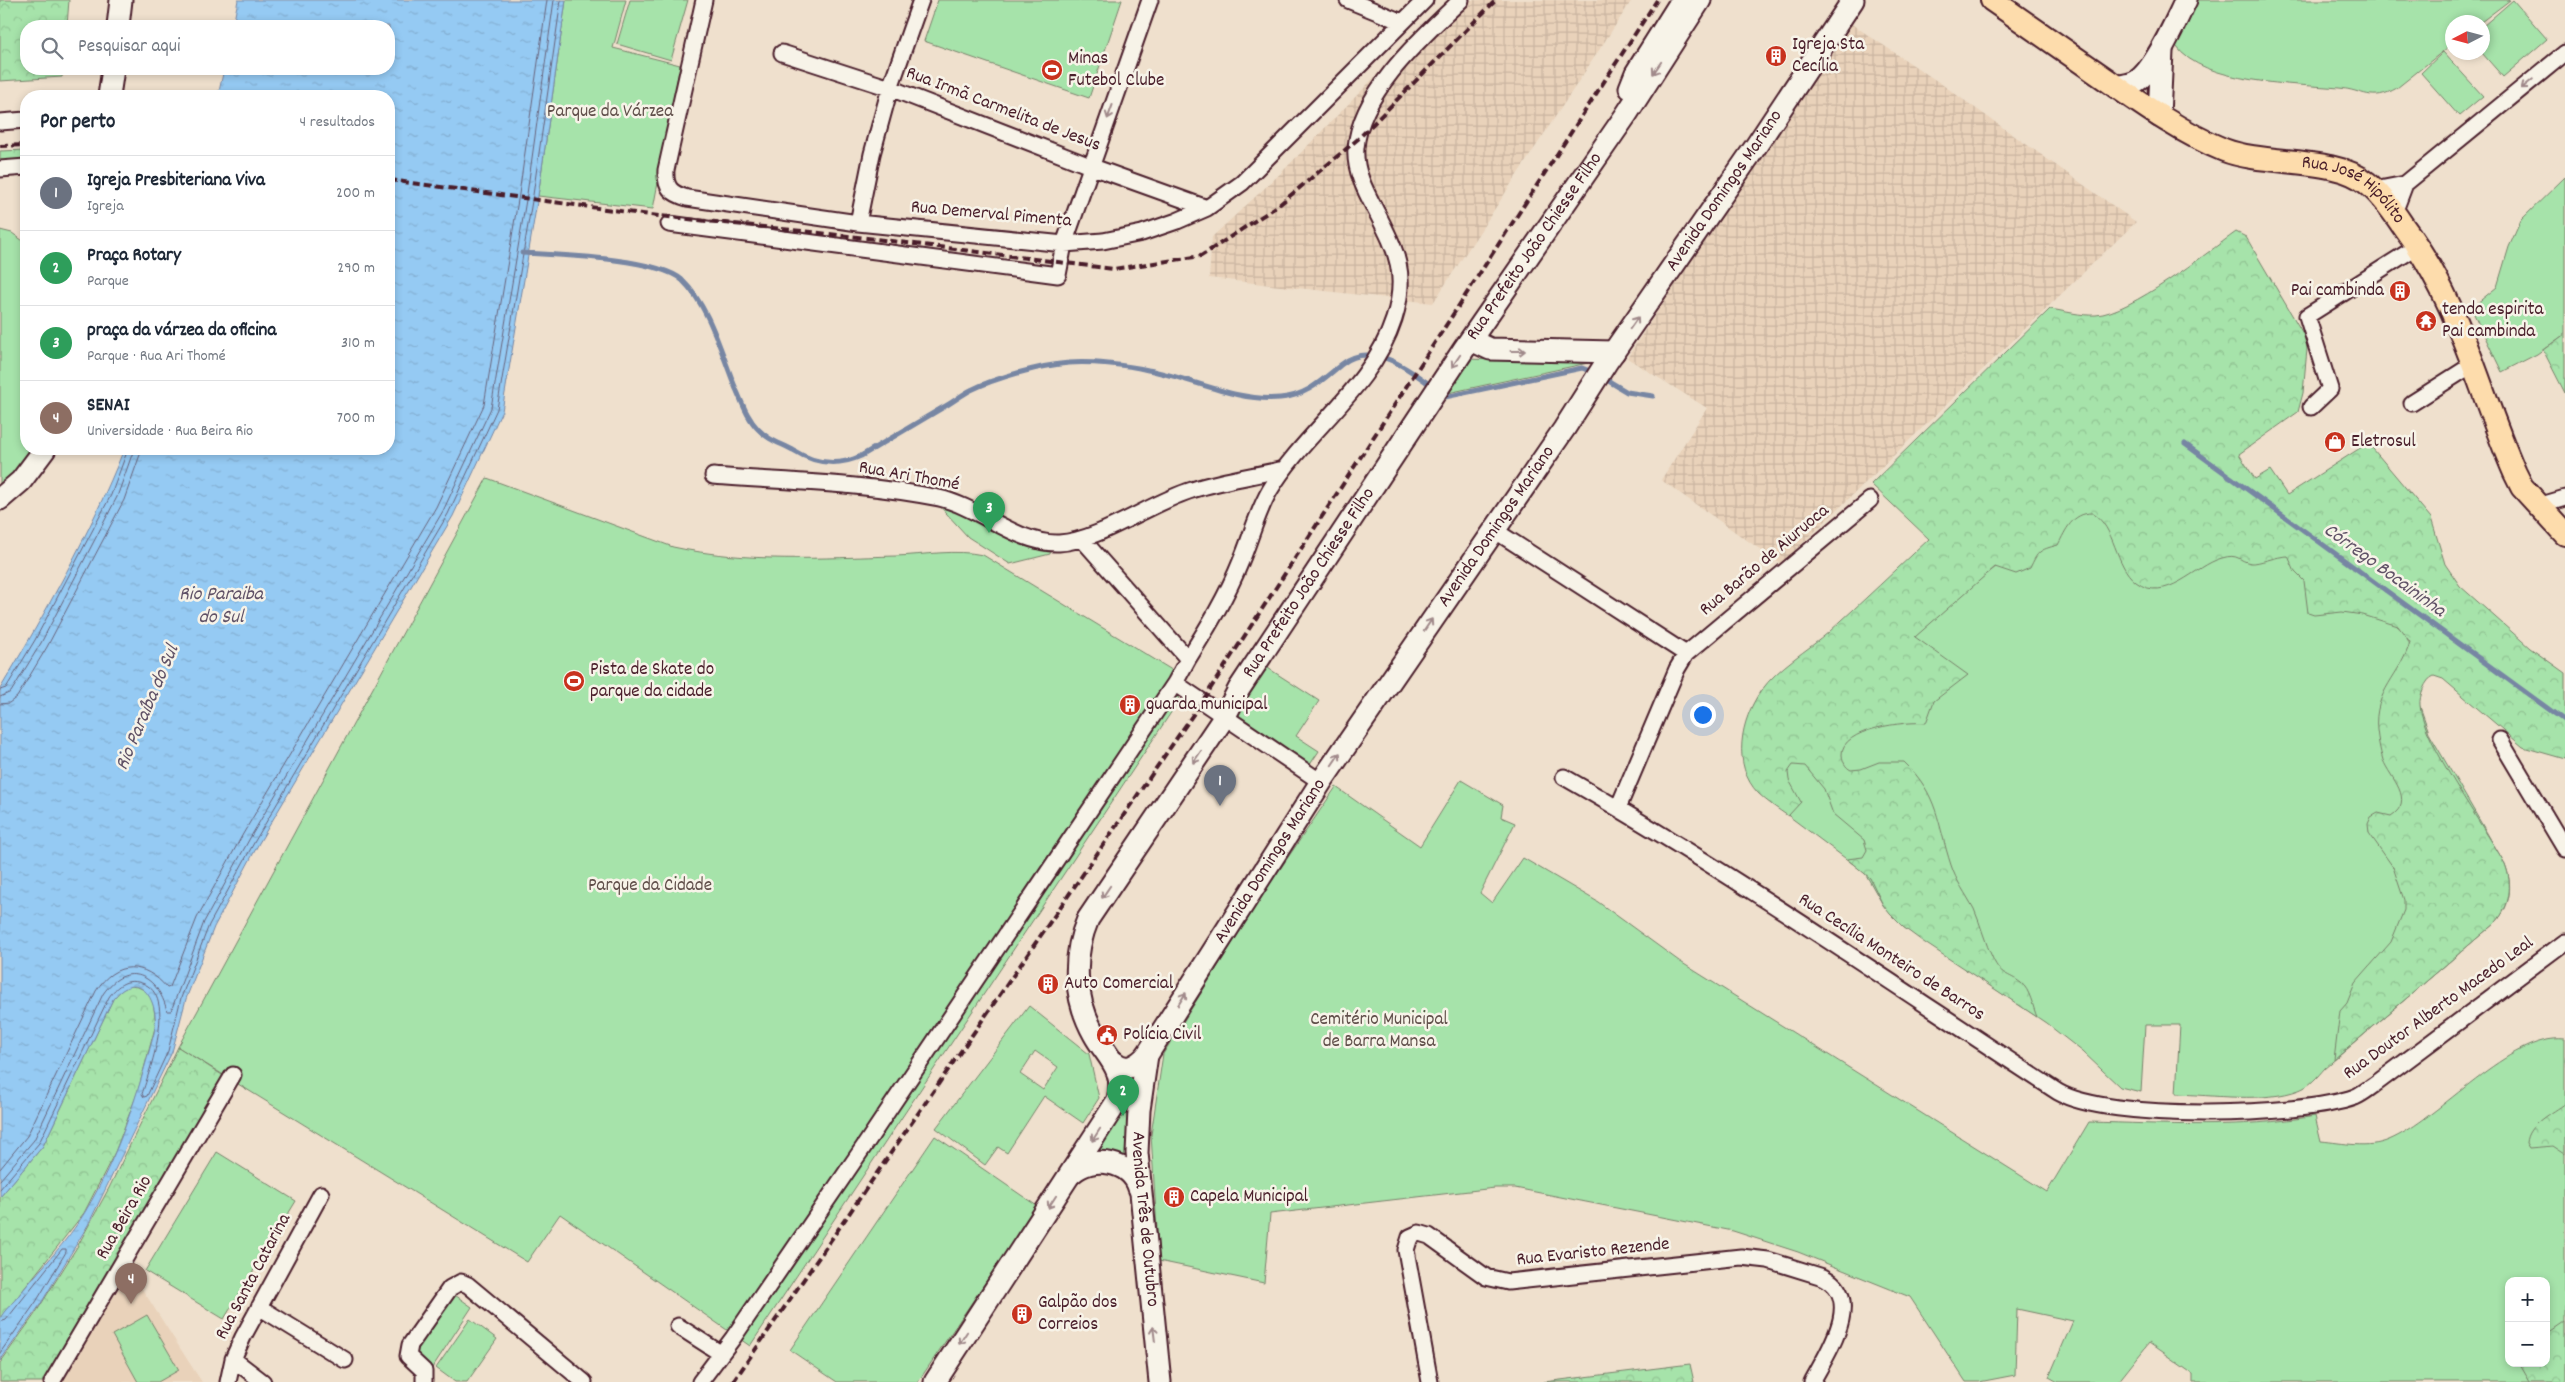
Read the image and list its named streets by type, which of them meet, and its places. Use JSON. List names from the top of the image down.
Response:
{
  "streets": {
    "main road": [
      "Avenida Domingos Mariano",
      "Rua José Hipólito",
      "Rua Prefeito João Chiesse Filho",
      "Avenida Três de Outubro"
    ],
    "street": [
      "Rua Irmã Carmelita de Jesus",
      "Rua Demerval Pimenta",
      "Rua Ari Thomé",
      "Rua Barão de Aiuruoca",
      "Rua Cecília Monteiro de Barros",
      "Rua Doutor Alberto Macedo Leal",
      "Rua Beira Rio",
      "Rua Evaristo Rezende",
      "Rua Santa Catarina"
    ]
  },
  "crossings": [
    ["Rua Irmã Carmelita de Jesus", "Rua Demerval Pimenta"],
    ["Avenida Domingos Mariano", "Avenida Três de Outubro"],
    ["Rua Cecília Monteiro de Barros", "Rua Doutor Alberto Macedo Leal"]
  ],
  "one_way": ["Avenida Domingos Mariano", "Rua Prefeito João Chiesse Filho", "Avenida Três de Outubro"],
  "water": ["Córrego Bocaininha", "Rio Paraiba do Sul", "Rio Paraíba do Sul"],
  "parks": ["Parque da Várzea", "Parque da Cidade", "Cemitério Municipal de Barra Mansa"],
  "places": {
    "building": [
      "Igreja Sta Cecília",
      "Pai cambinda",
      "guarda municipal",
      "Auto Comercial",
      "Capela Municipal",
      "Galpão dos Correios"
    ],
    "sports": ["Minas Futebol Clube", "Pista de Skate do parque da cidade"],
    "temple": ["tenda espirita Pai cambinda"],
    "shop": ["Eletrosul"],
    "public building": ["Polícia Civil"]
  },
  "north": "left",
  "page": {
    "search": "Pesquisar aqui",
    "heading": ["Por perto", "4 resultados"],
    "list": [
      {
        "mark": "1",
        "name": "Igreja Presbiteriana Viva",
        "note": "Igreja",
        "value": "200 m"
      },
      {
        "mark": "2",
        "name": "Praça Rotary",
        "note": "Parque",
        "value": "290 m"
      },
      {
        "mark": "3",
        "name": "praça da várzea da oficina",
        "note": "Parque · Rua Ari Thomé",
        "value": "310 m"
      },
      {
        "mark": "4",
        "name": "SENAI",
        "note": "Universidade · Rua Beira Rio",
        "value": "700 m"
      }
    ],
    "pins": [
      "3",
      "1",
      "2",
      "4"
    ],
    "map_buttons": ["+", "−"]
  }
}
